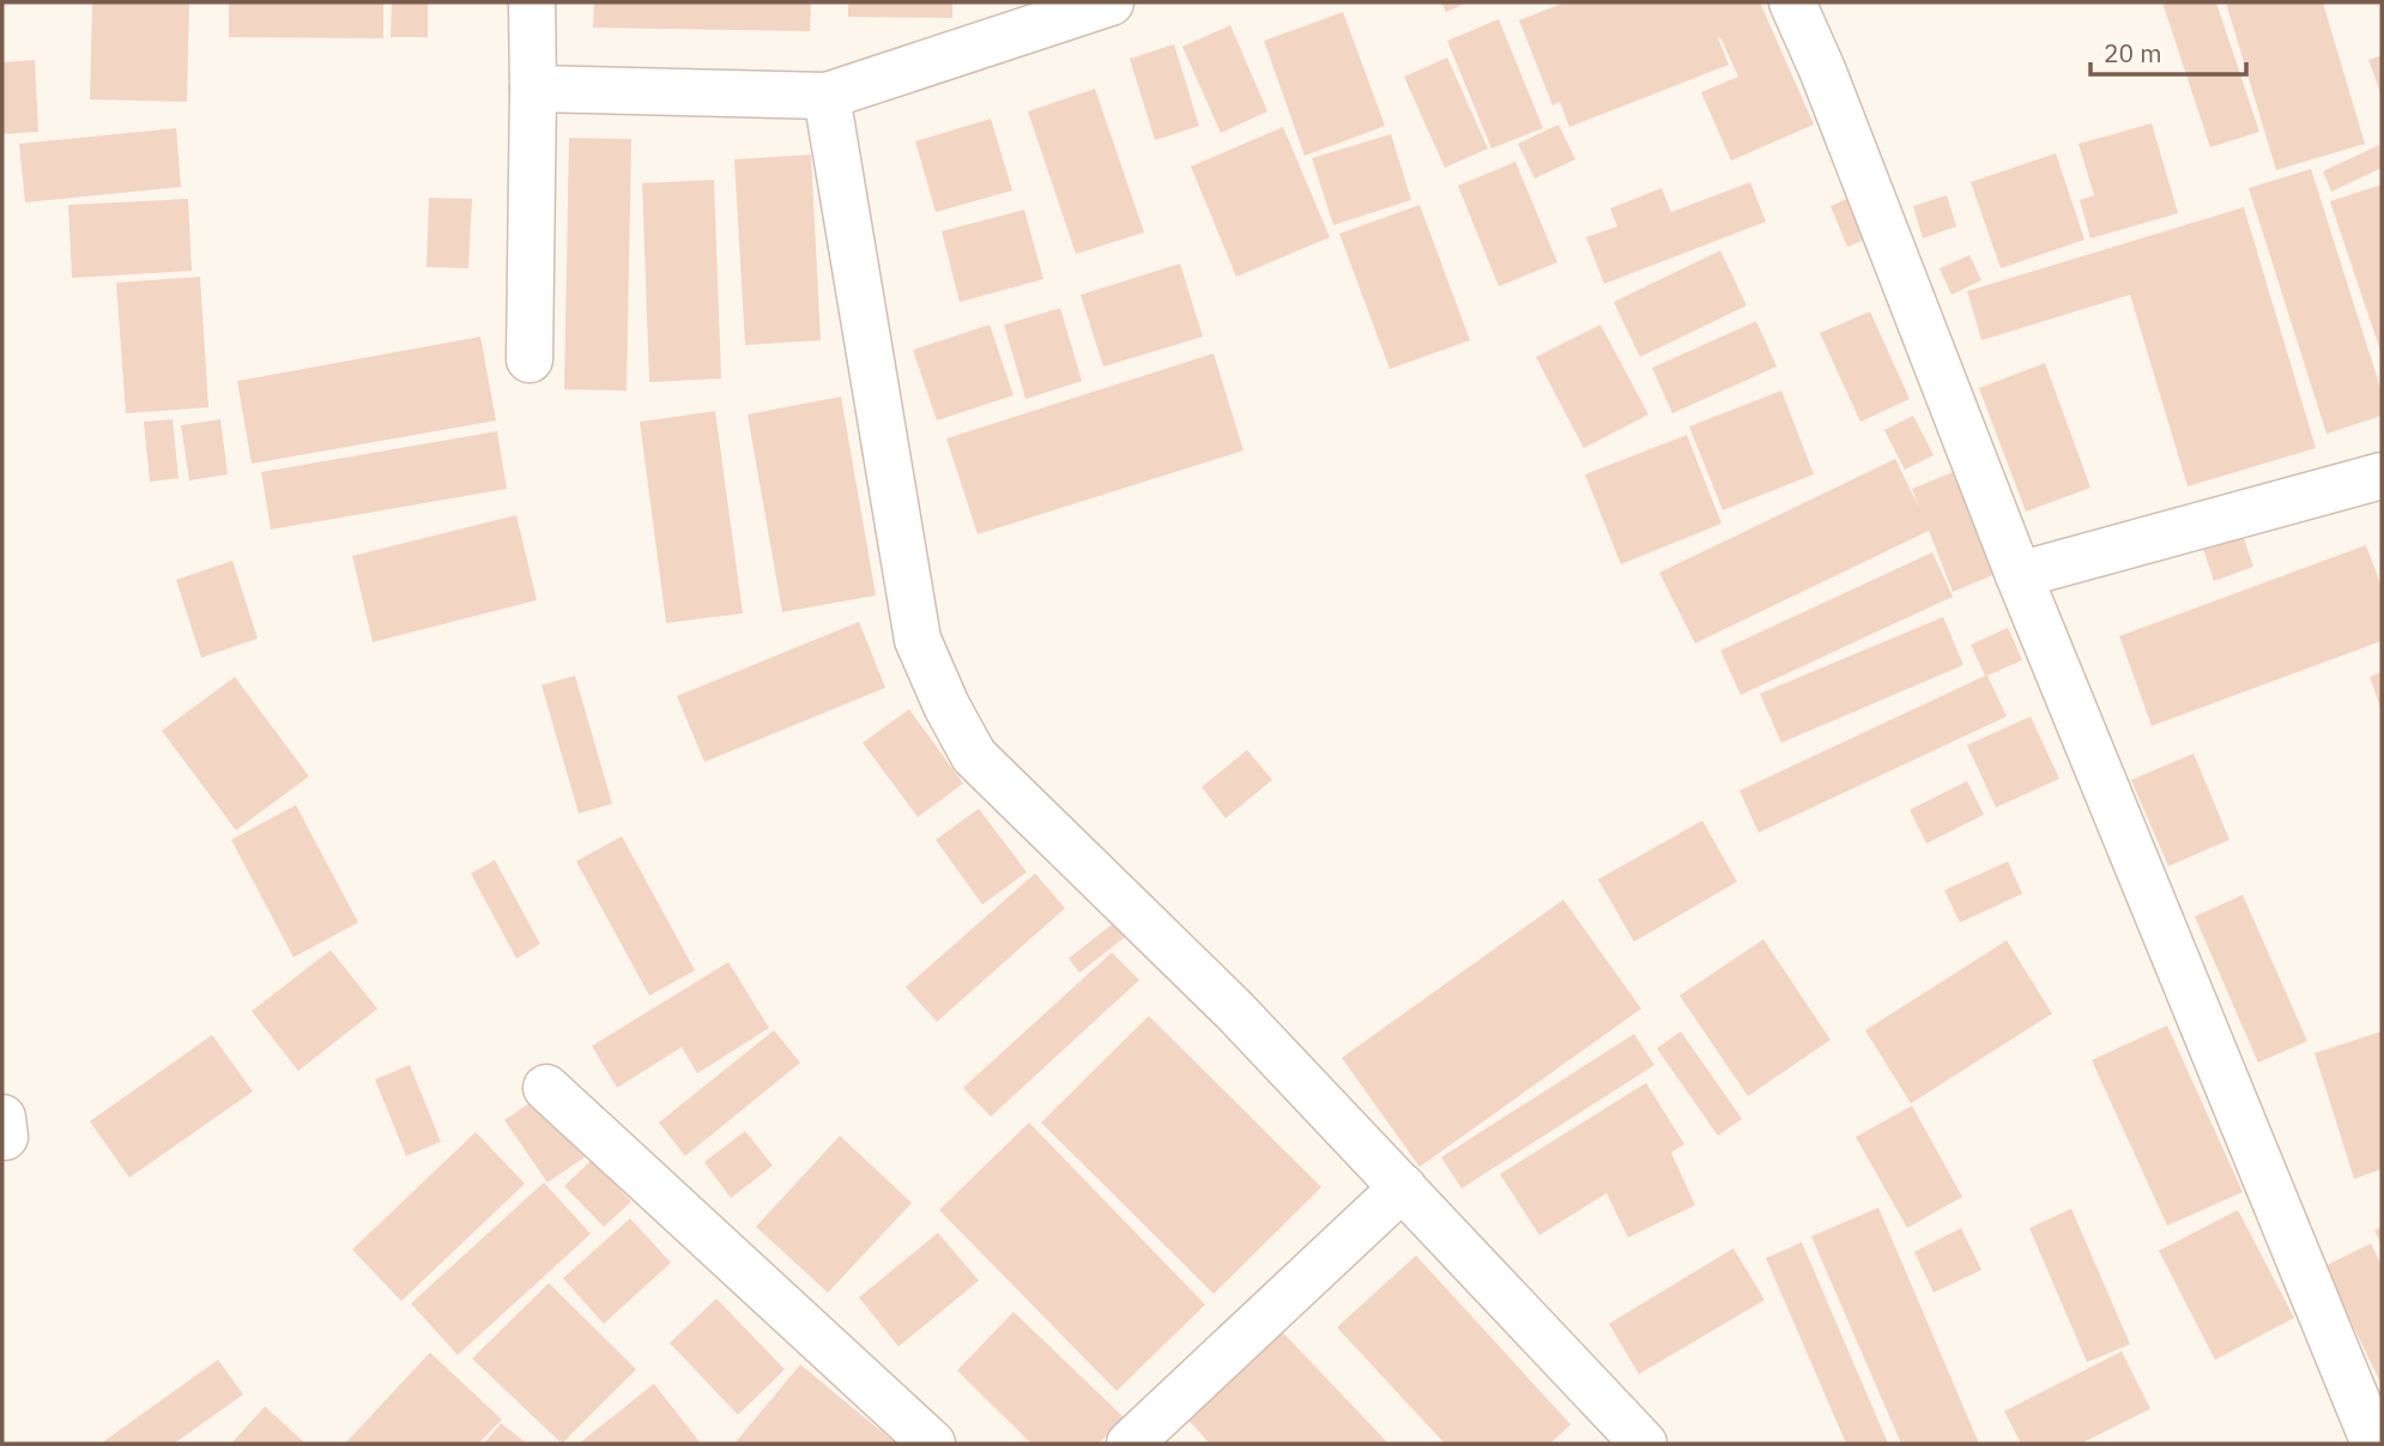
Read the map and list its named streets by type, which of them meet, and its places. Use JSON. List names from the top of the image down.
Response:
{
  "scale_bar": "20 m"
}
